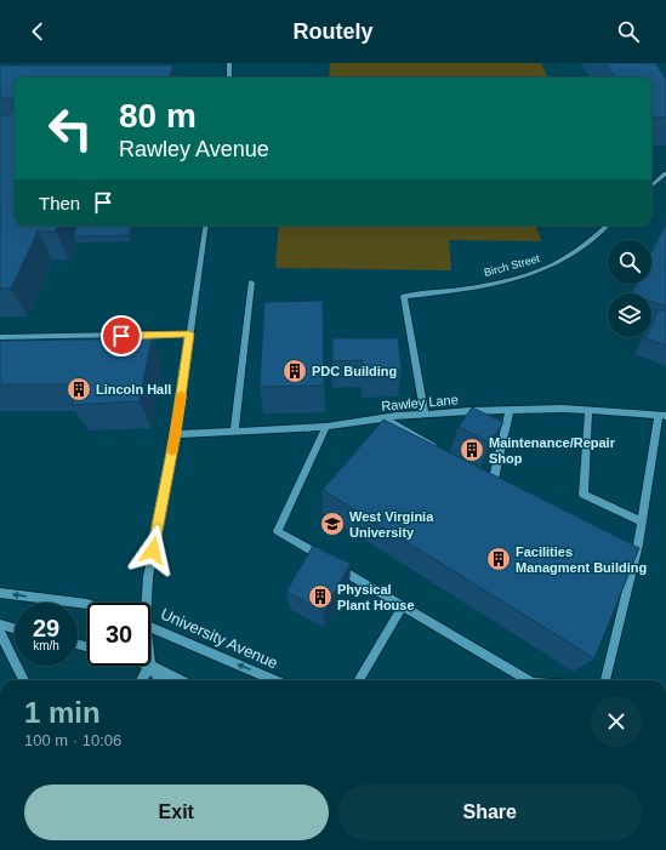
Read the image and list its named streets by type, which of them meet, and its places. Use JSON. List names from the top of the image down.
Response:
{
  "streets": {
    "street": ["Birch Street", "Rawley Lane", "University Avenue"]
  },
  "crossings": [
    ["Birch Street", "Rawley Lane"]
  ],
  "one_way": ["University Avenue"],
  "places": {
    "building": [
      "PDC Building",
      "Lincoln Hall",
      "Maintenance/Repair Shop",
      "Facilities Managment Building",
      "Physical Plant House"
    ],
    "school or university": ["West Virginia University"]
  },
  "page": {
    "header": "Routely",
    "turn": ["80 m", "Rawley Avenue"],
    "then": "Then",
    "speed": "29 km/h",
    "limit": "30",
    "heading": ["1 min", "100 m · 10:06"],
    "buttons": ["Exit", "Share"]
  }
}
